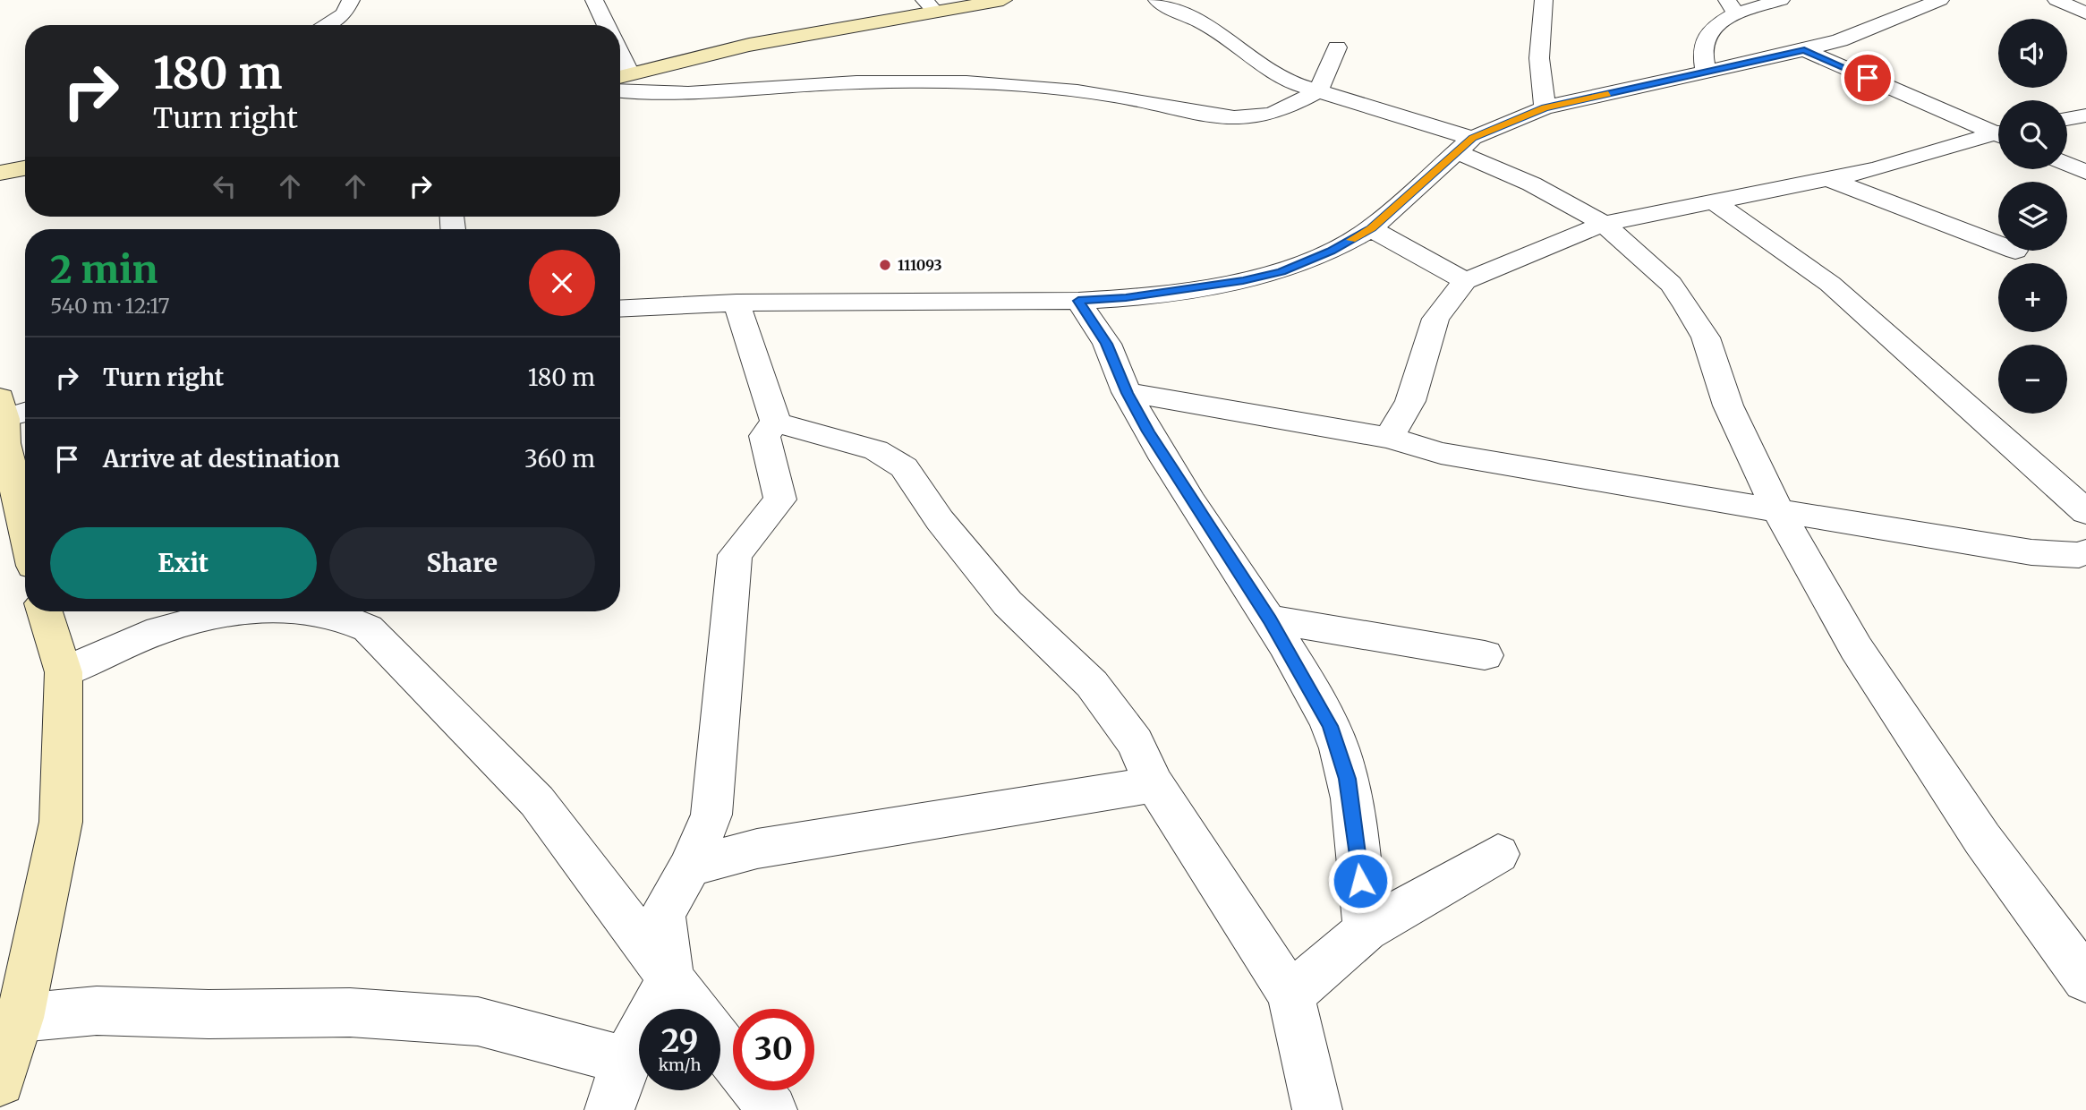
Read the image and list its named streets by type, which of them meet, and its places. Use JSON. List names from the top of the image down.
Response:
{
  "places": ["111093"],
  "page": {
    "map_buttons": ["+", "−"],
    "turn": ["180 m", "Turn right"],
    "heading": ["2 min", "540 m · 12:17"],
    "list": [
      {
        "name": "Turn right",
        "value": "180 m"
      },
      {
        "name": "Arrive at destination",
        "value": "360 m"
      }
    ],
    "buttons": ["Exit", "Share"],
    "speed": "29 km/h",
    "limit": "30"
  }
}
